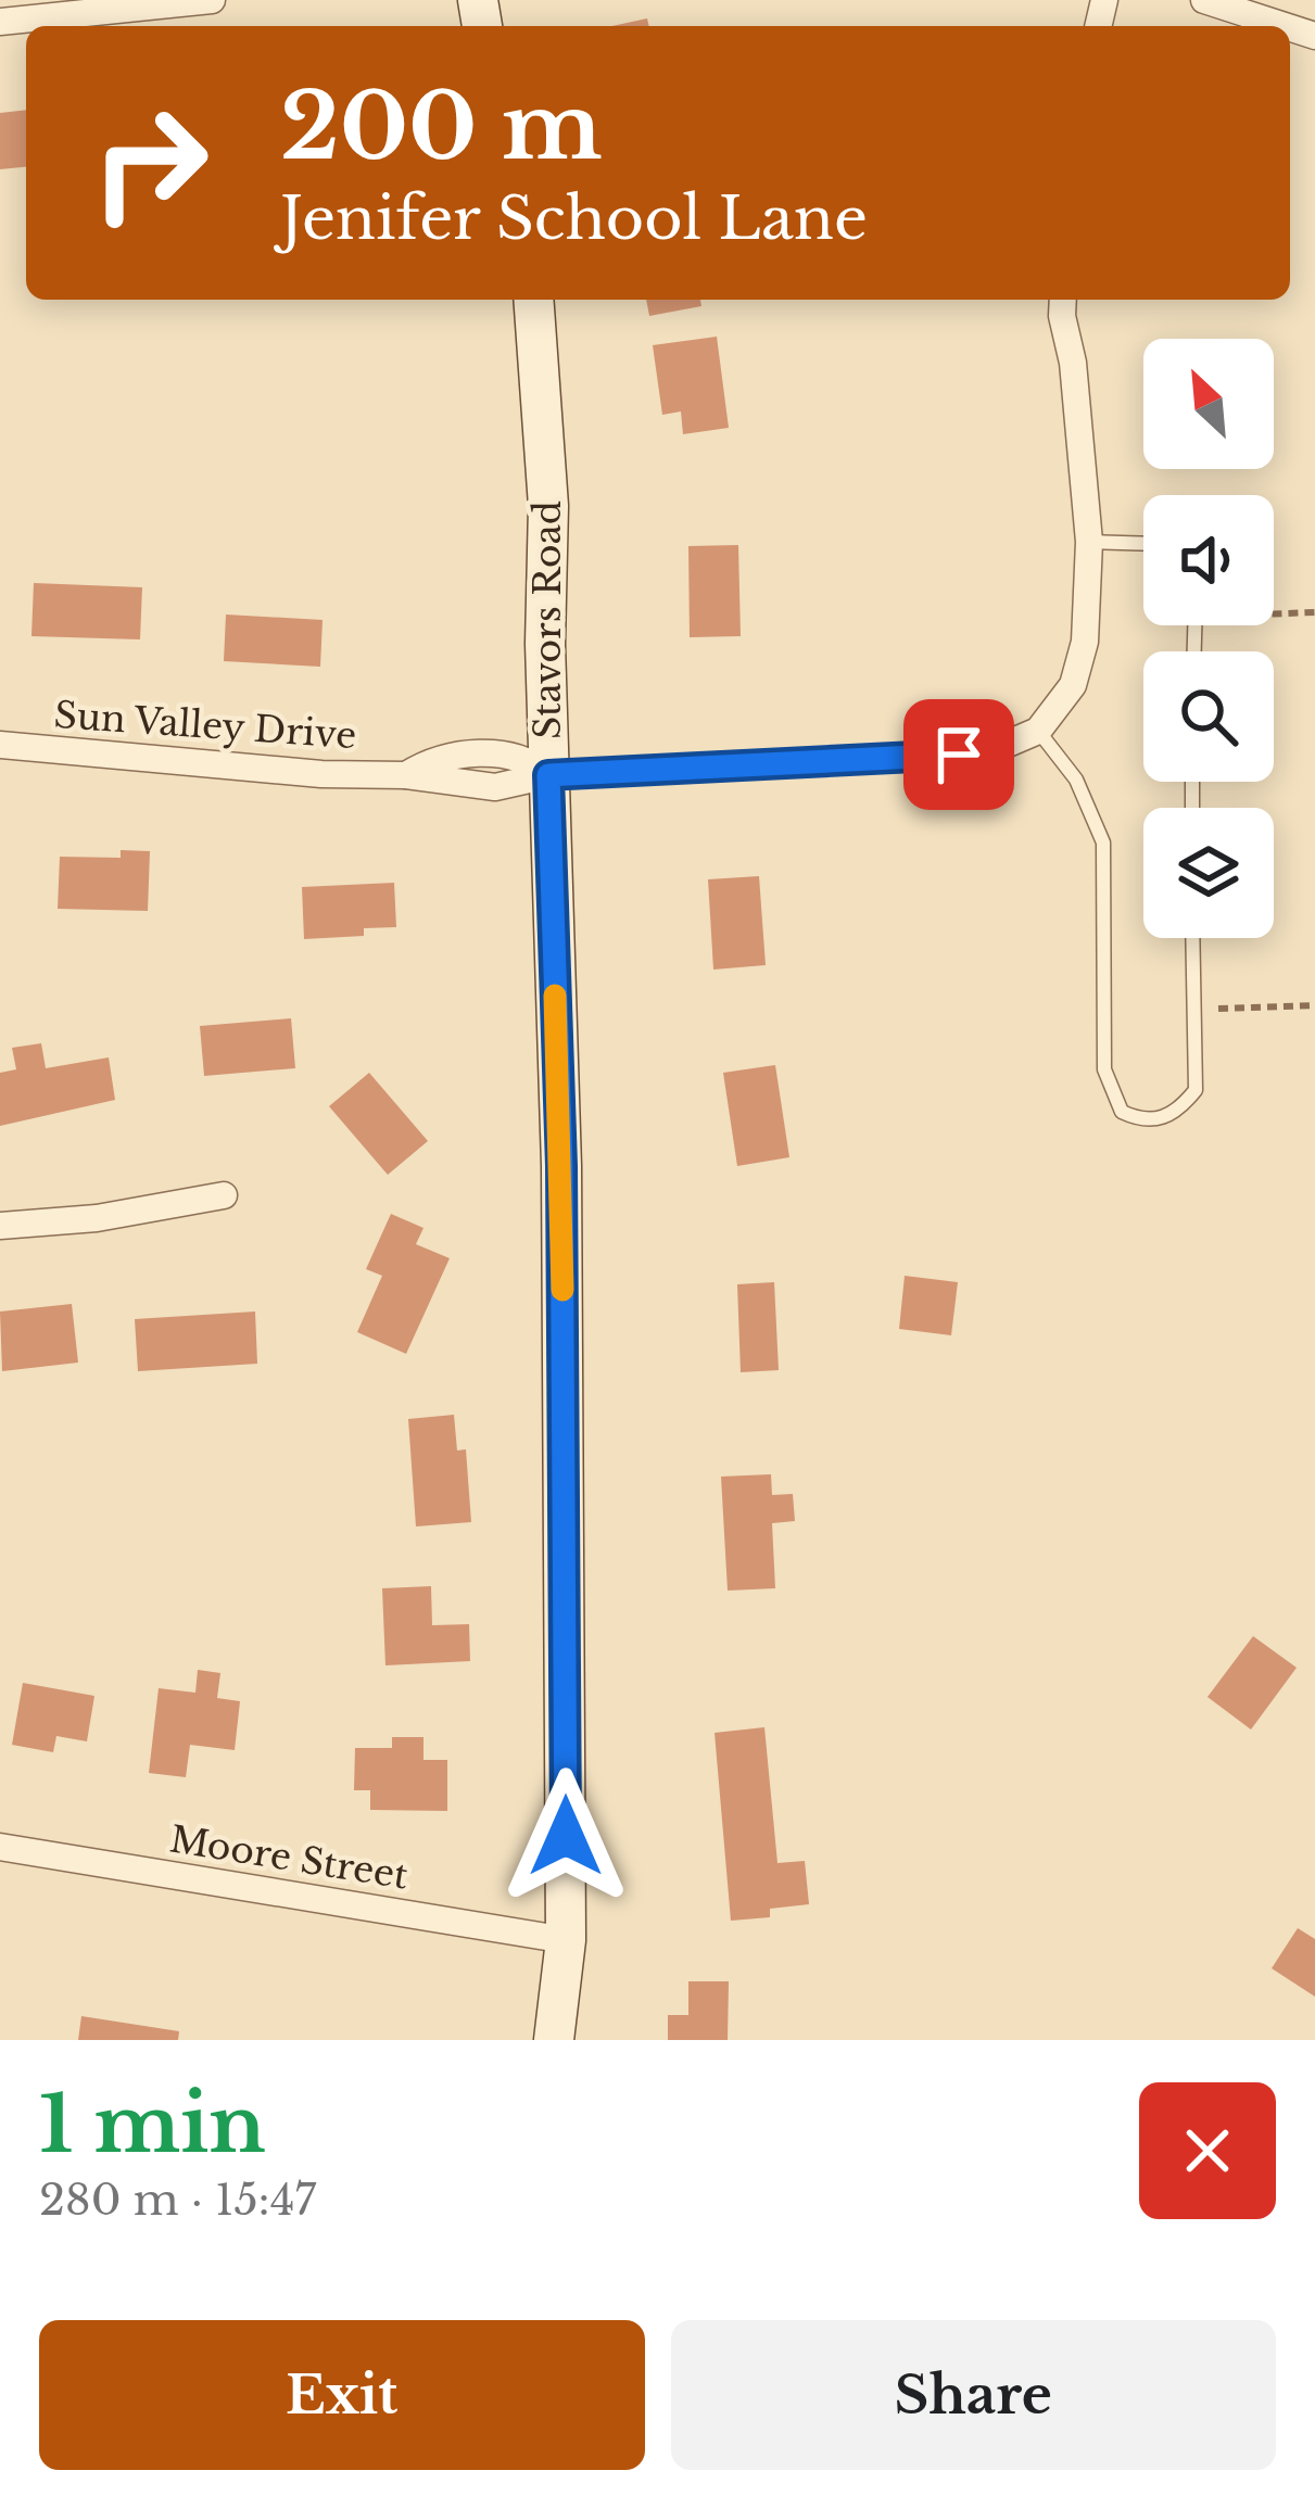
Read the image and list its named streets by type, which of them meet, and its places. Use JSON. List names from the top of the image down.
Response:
{
  "streets": {
    "street": ["Stavors Road", "Sun Valley Drive", "Moore Street"]
  },
  "crossings": [
    ["Stavors Road", "Sun Valley Drive"],
    ["Stavors Road", "Moore Street"]
  ],
  "north": "top left",
  "page": {
    "turn": ["200 m", "Jenifer School Lane"],
    "heading": ["1 min", "280 m · 15:47"],
    "buttons": ["Exit", "Share"]
  }
}
